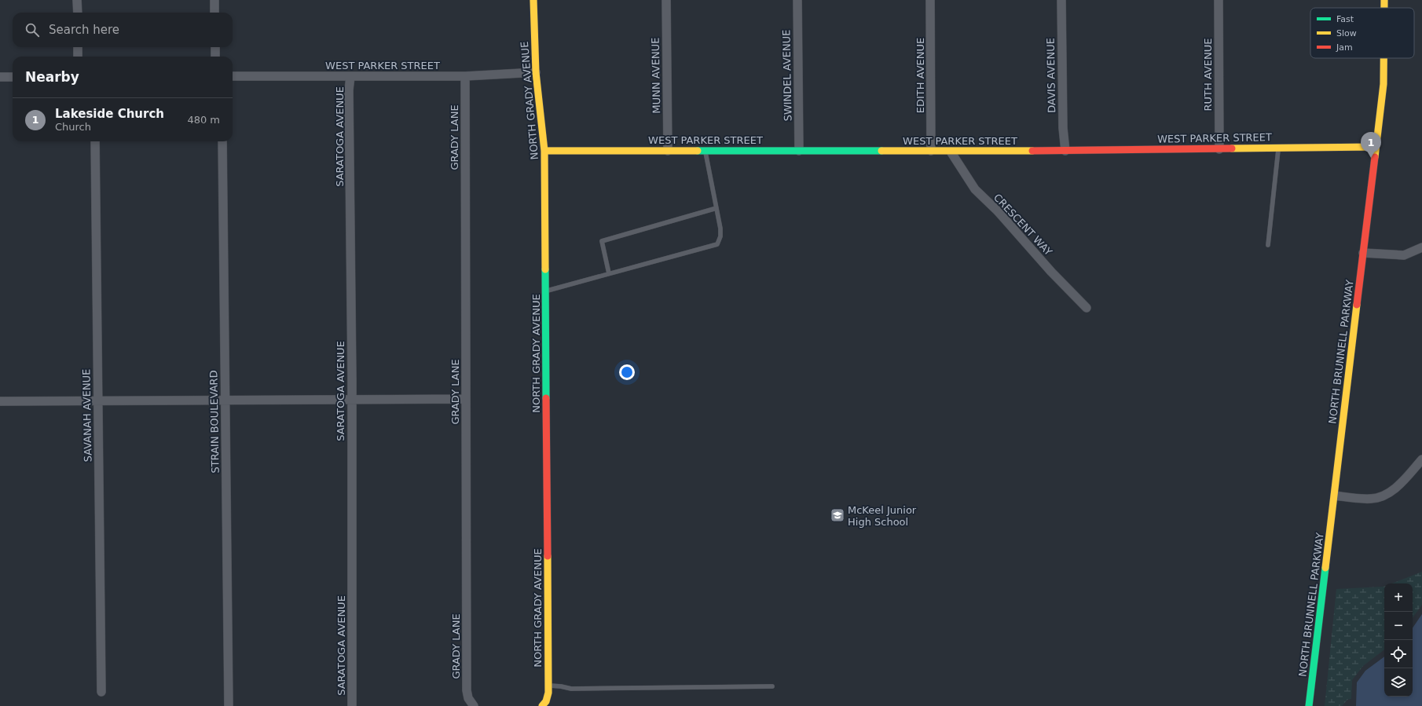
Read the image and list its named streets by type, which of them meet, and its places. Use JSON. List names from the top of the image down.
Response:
{
  "streets": {
    "street": [
      "WEST PARKER STREET",
      "RUTH AVENUE",
      "MUNN AVENUE",
      "SWINDEL AVENUE",
      "EDITH AVENUE",
      "DAVIS AVENUE",
      "NORTH GRADY AVENUE",
      "SARATOGA AVENUE",
      "GRADY LANE",
      "CRESCENT WAY",
      "NORTH BRUNNELL PARKWAY",
      "SAVANAH AVENUE",
      "STRAIN BOULEVARD"
    ]
  },
  "crossings": [
    ["WEST PARKER STREET", "RUTH AVENUE"],
    ["WEST PARKER STREET", "MUNN AVENUE"],
    ["WEST PARKER STREET", "SWINDEL AVENUE"],
    ["WEST PARKER STREET", "EDITH AVENUE"],
    ["WEST PARKER STREET", "DAVIS AVENUE"],
    ["WEST PARKER STREET", "NORTH GRADY AVENUE"],
    ["WEST PARKER STREET", "SARATOGA AVENUE"],
    ["WEST PARKER STREET", "GRADY LANE"],
    ["WEST PARKER STREET", "CRESCENT WAY"],
    ["WEST PARKER STREET", "NORTH BRUNNELL PARKWAY"]
  ],
  "places": {
    "school or university": ["McKeel Junior High School"]
  },
  "legend": ["Fast", "Slow", "Jam"],
  "page": {
    "search": "Search here",
    "heading": "Nearby",
    "list": [
      {
        "mark": "1",
        "name": "Lakeside Church",
        "note": "Church",
        "value": "480 m"
      }
    ],
    "pins": "1",
    "map_buttons": ["+", "−"]
  }
}
